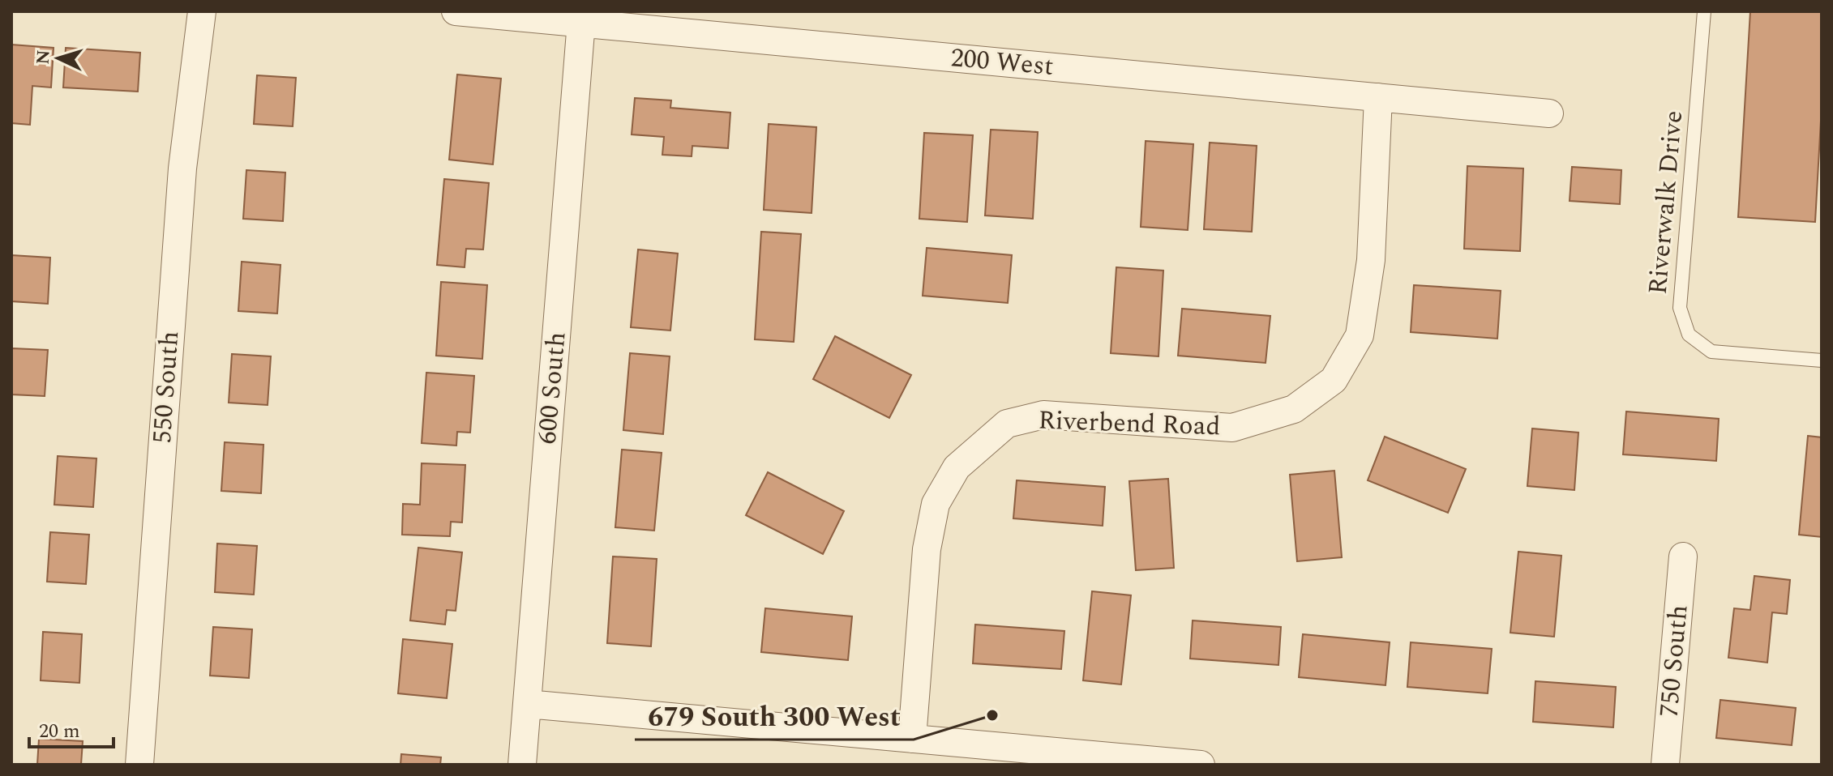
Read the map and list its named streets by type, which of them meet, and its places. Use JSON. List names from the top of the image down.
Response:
{
  "streets": {
    "street": [
      "200 West",
      "550 South",
      "600 South",
      "Riverbend Road",
      "750 South"
    ],
    "lane": ["Riverwalk Drive"]
  },
  "crossings": [
    ["200 West", "600 South"],
    ["200 West", "Riverbend Road"]
  ],
  "places": ["679 South 300 West"],
  "scale_bar": "20 m",
  "north": "left"
}
